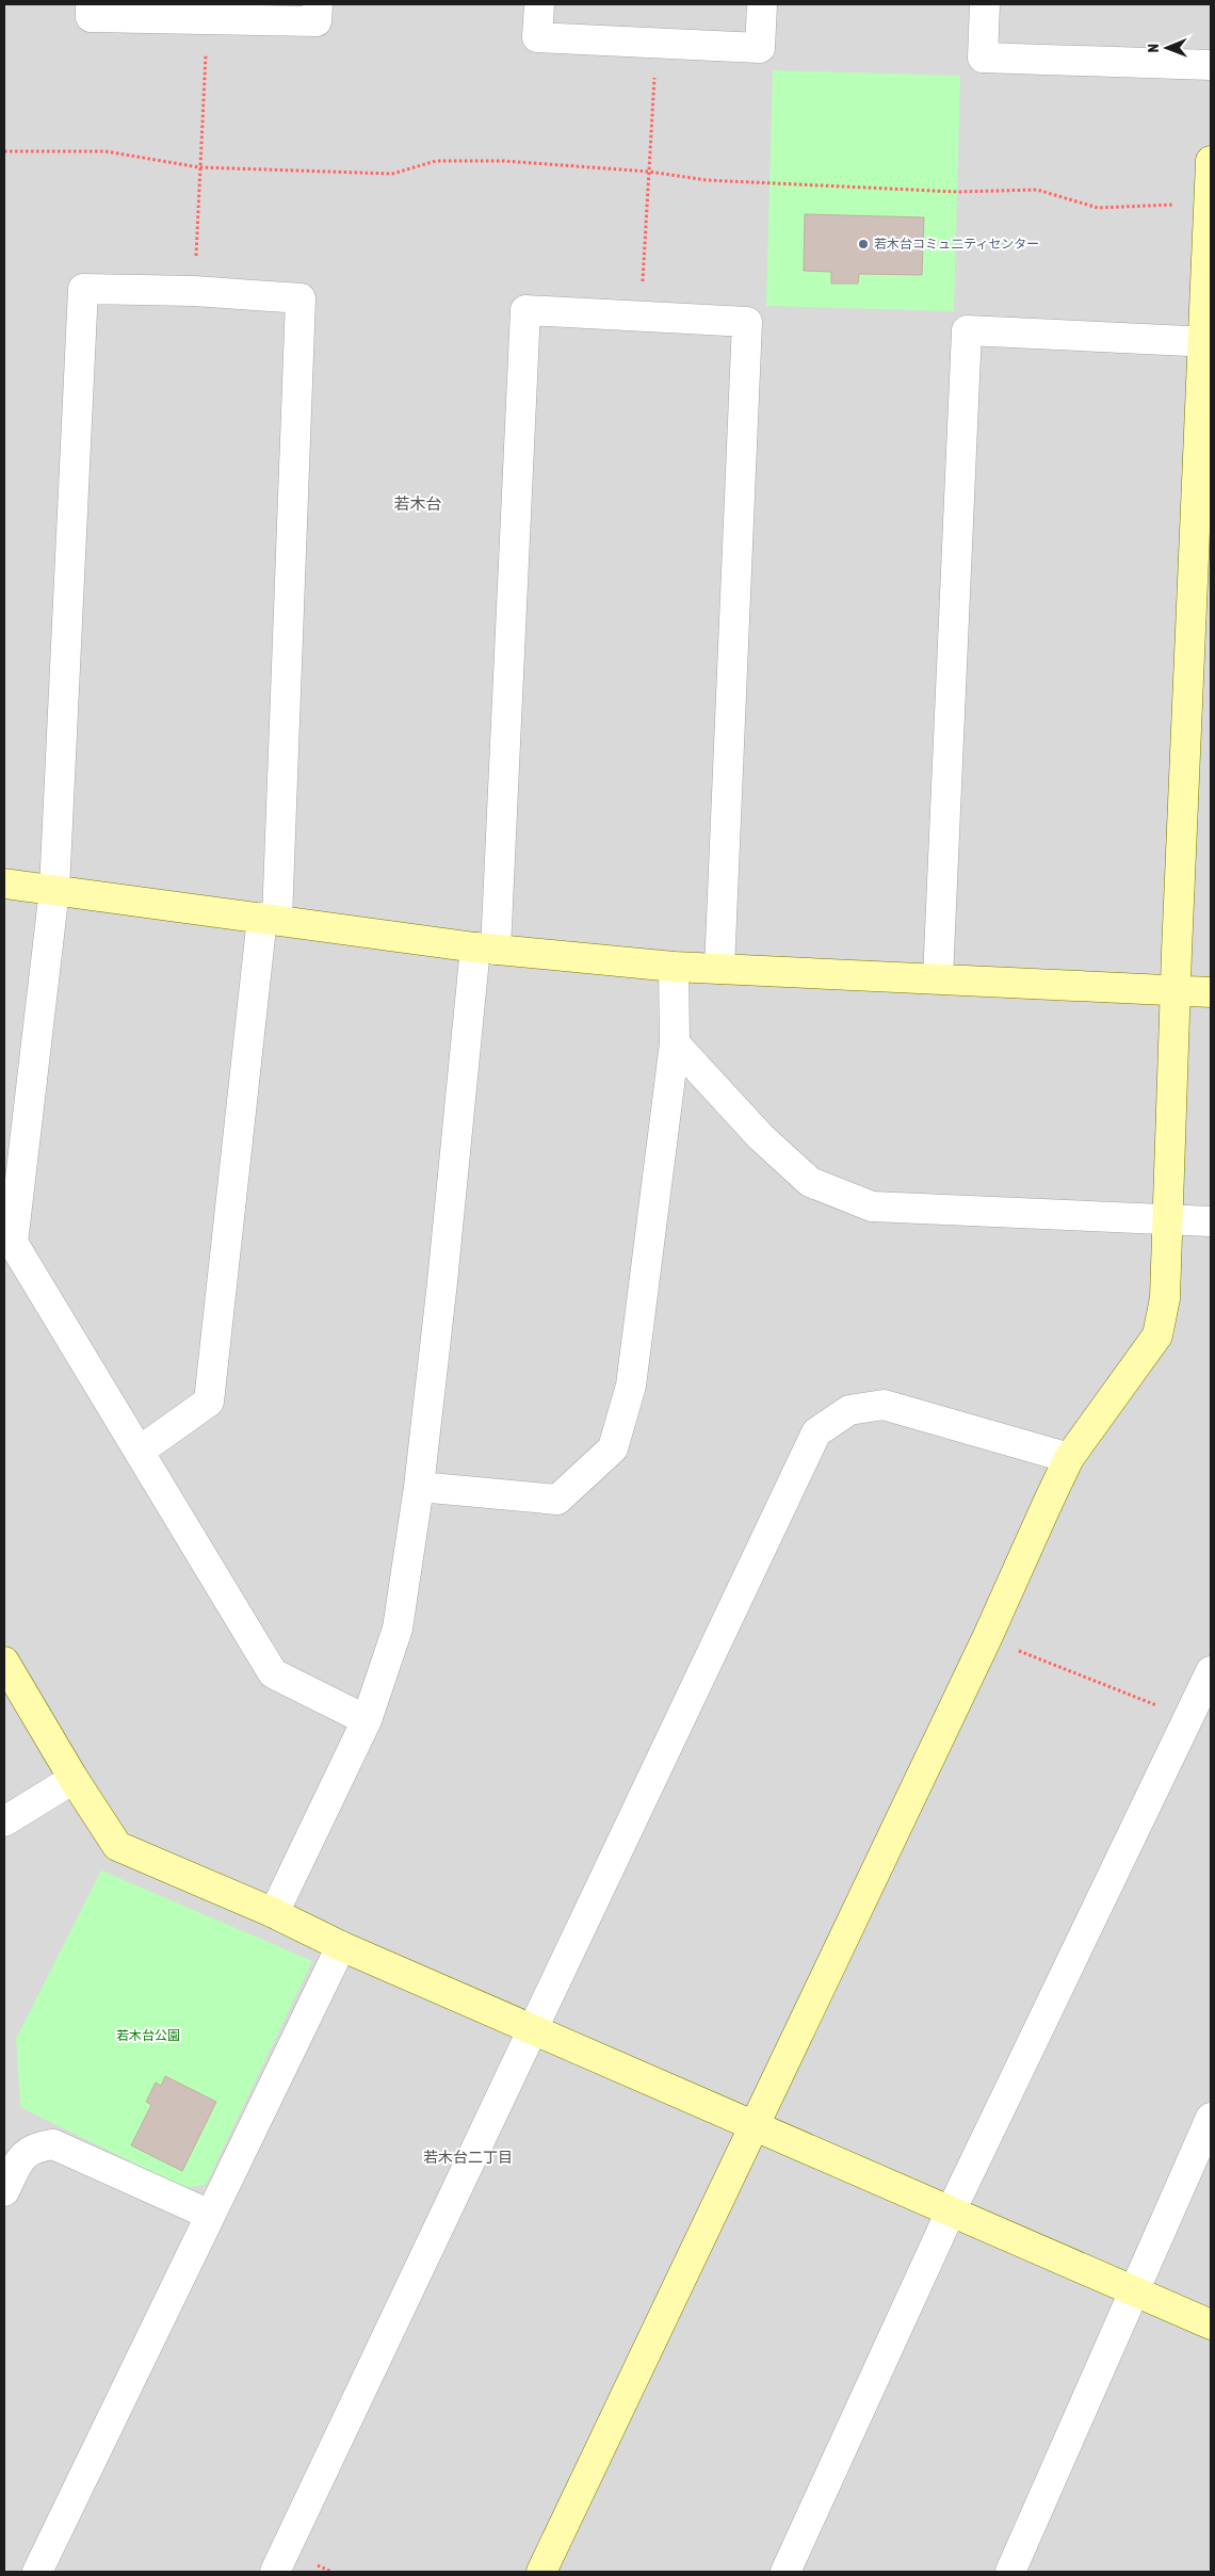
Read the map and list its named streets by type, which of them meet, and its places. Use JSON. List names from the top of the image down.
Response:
{
  "districts": ["若木台", "若木台二丁目"],
  "parks": ["若木台公園"],
  "places": ["若木台コミュ二ティセンター"],
  "north": "left"
}
